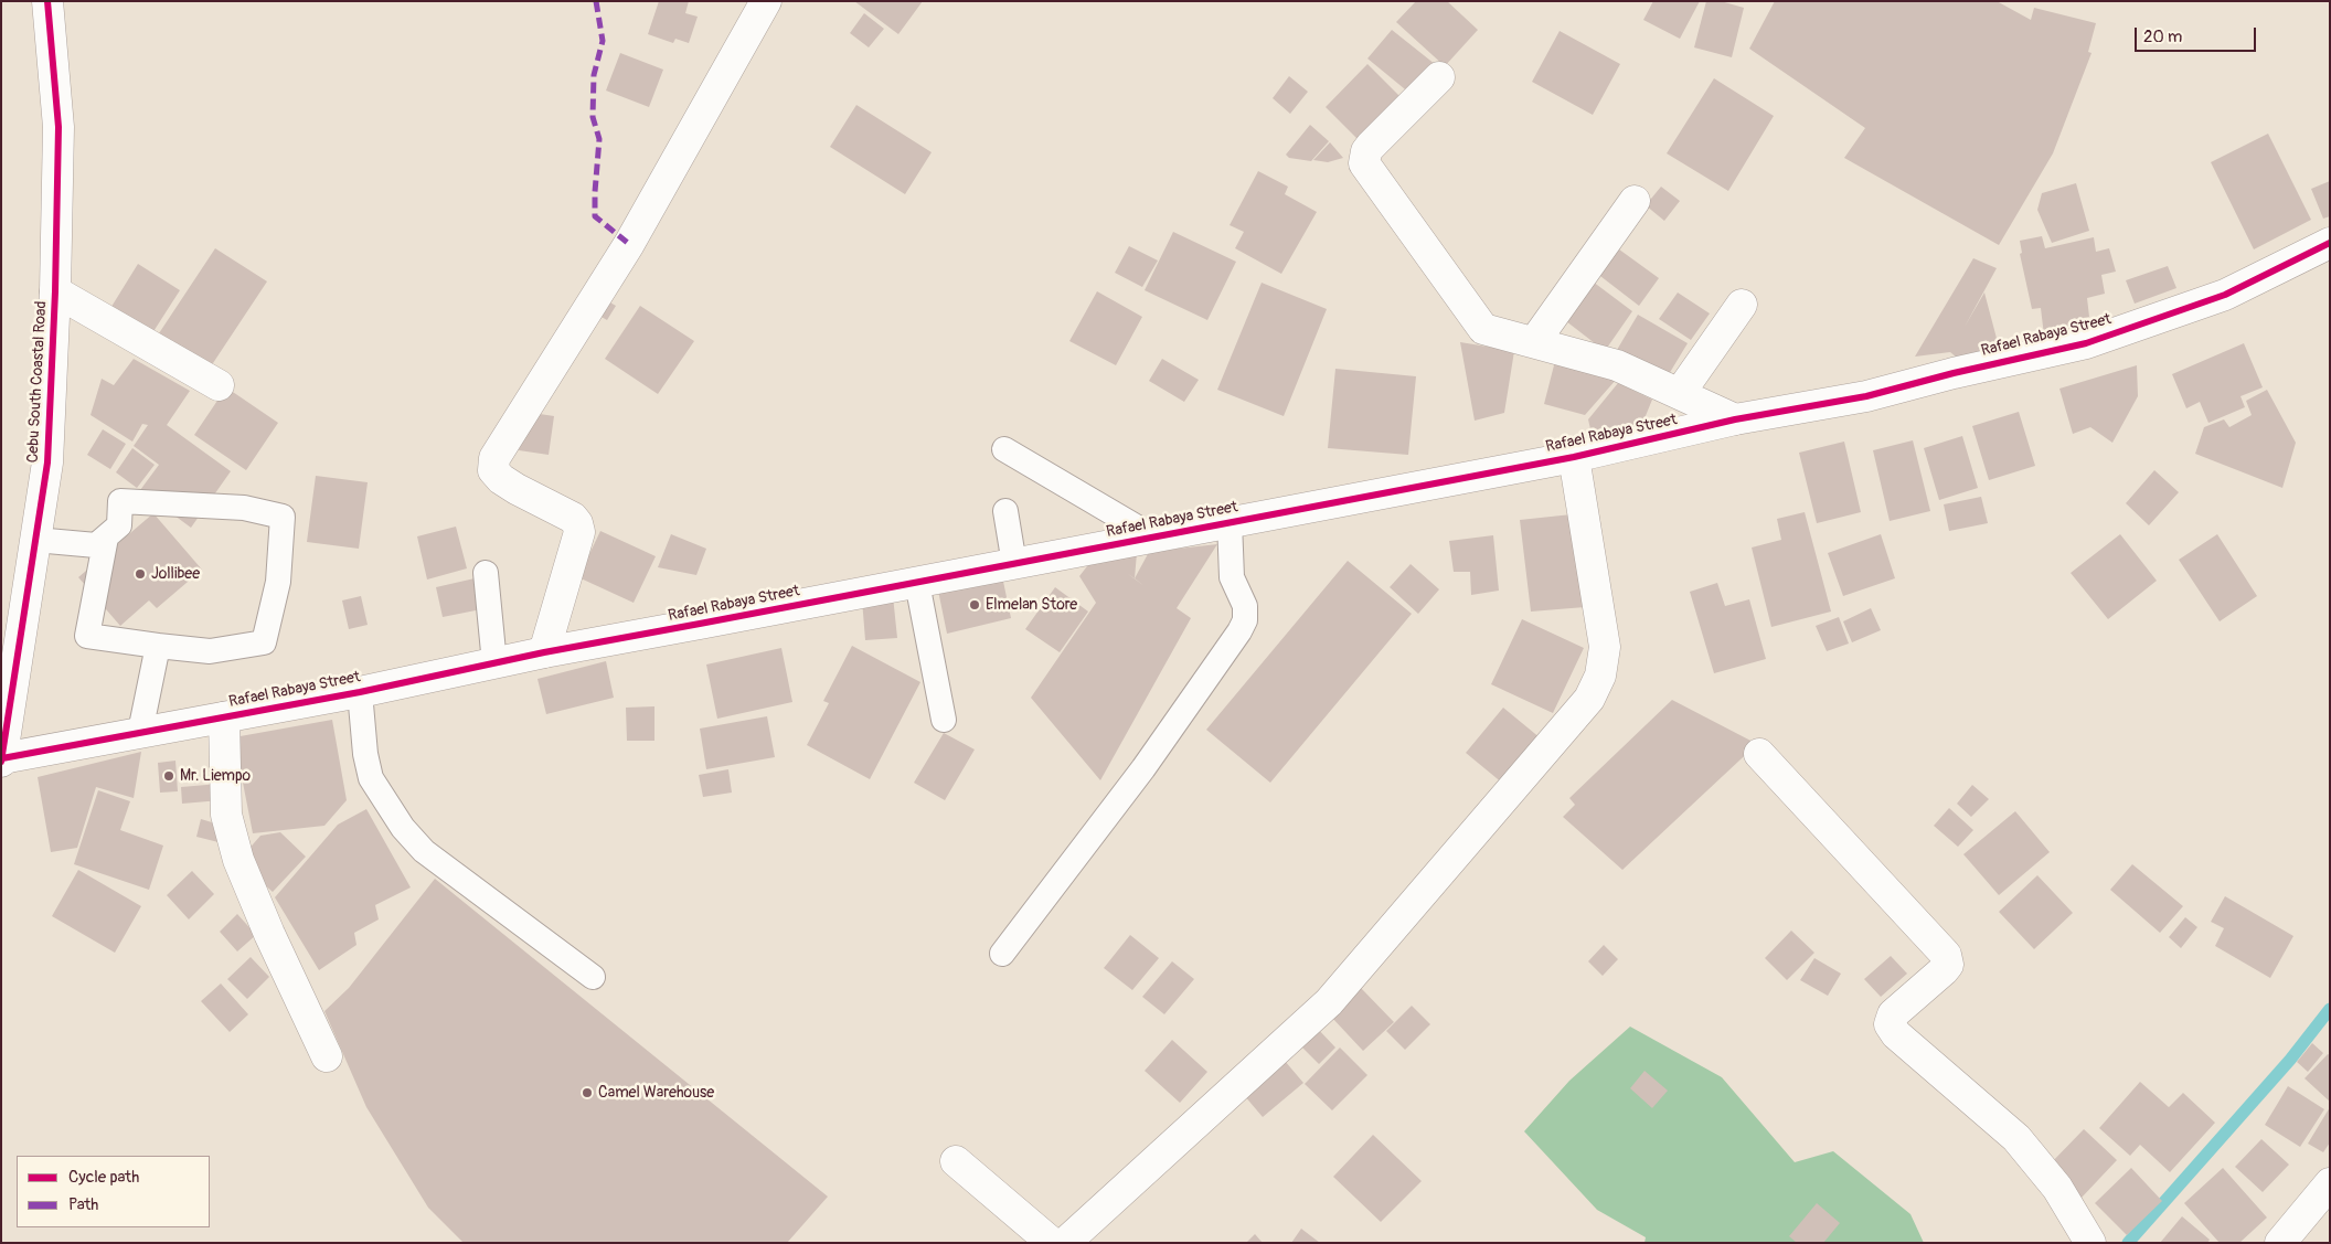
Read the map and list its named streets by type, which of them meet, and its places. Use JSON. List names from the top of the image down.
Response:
{
  "streets": {
    "main road": ["Rafael Rabaya Street", "Cebu South Coastal Road"]
  },
  "crossings": [
    ["Rafael Rabaya Street", "Cebu South Coastal Road"]
  ],
  "places": [
    "Jollibee",
    "Elmelan Store",
    "Mr. Liempo",
    "Camel Warehouse"
  ],
  "legend": ["Cycle path", "Path"],
  "scale_bar": "20 m"
}
